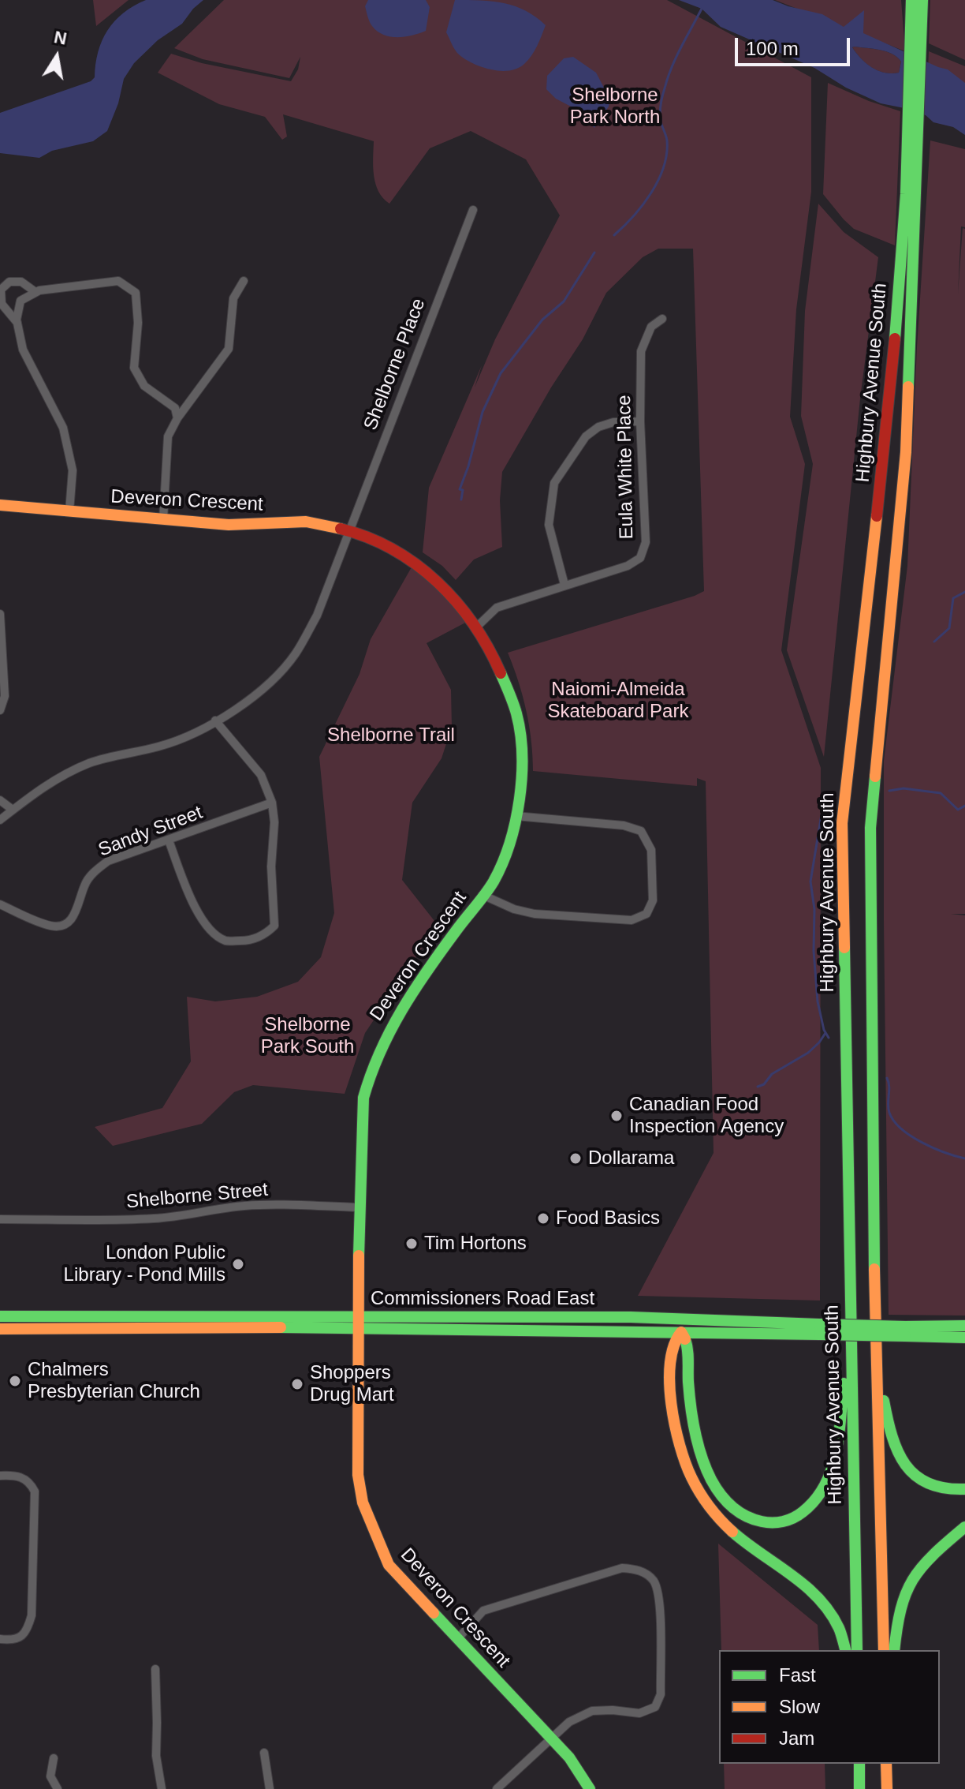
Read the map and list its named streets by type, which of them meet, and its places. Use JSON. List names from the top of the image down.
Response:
{
  "streets": {
    "main road": ["Highbury Avenue South", "Deveron Crescent", "Commissioners Road East"],
    "street": [
      "Shelborne Place",
      "Eula White Place",
      "Sandy Street",
      "Shelborne Street"
    ]
  },
  "crossings": [
    ["Shelborne Place", "Deveron Crescent"],
    ["Eula White Place", "Deveron Crescent"],
    ["Deveron Crescent", "Shelborne Street"],
    ["Deveron Crescent", "Commissioners Road East"]
  ],
  "parks": [
    "Shelborne Park North",
    "Naiomi-Almeida Skateboard Park",
    "Shelborne Trail",
    "Shelborne Park South"
  ],
  "places": [
    "Canadian Food Inspection Agency",
    "Dollarama",
    "Food Basics",
    "Tim Hortons",
    "London Public Library - Pond Mills",
    "Chalmers Presbyterian Church",
    "Shoppers Drug Mart"
  ],
  "legend": ["Fast", "Slow", "Jam"],
  "scale_bar": "100 m",
  "north": "top"
}
